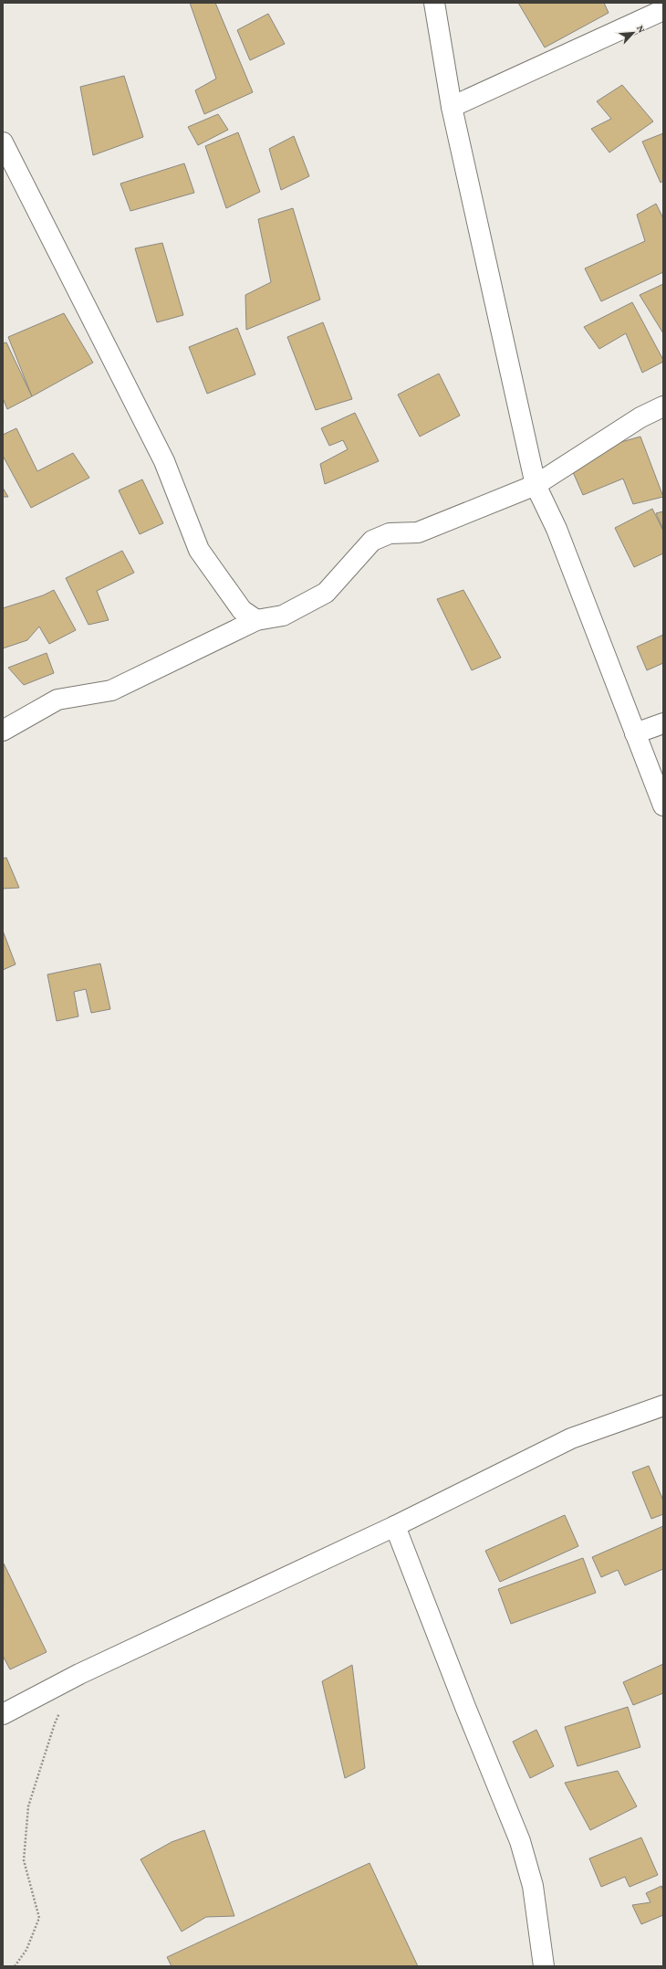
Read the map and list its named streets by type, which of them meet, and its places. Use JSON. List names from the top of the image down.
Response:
{
  "north": "top right"
}
